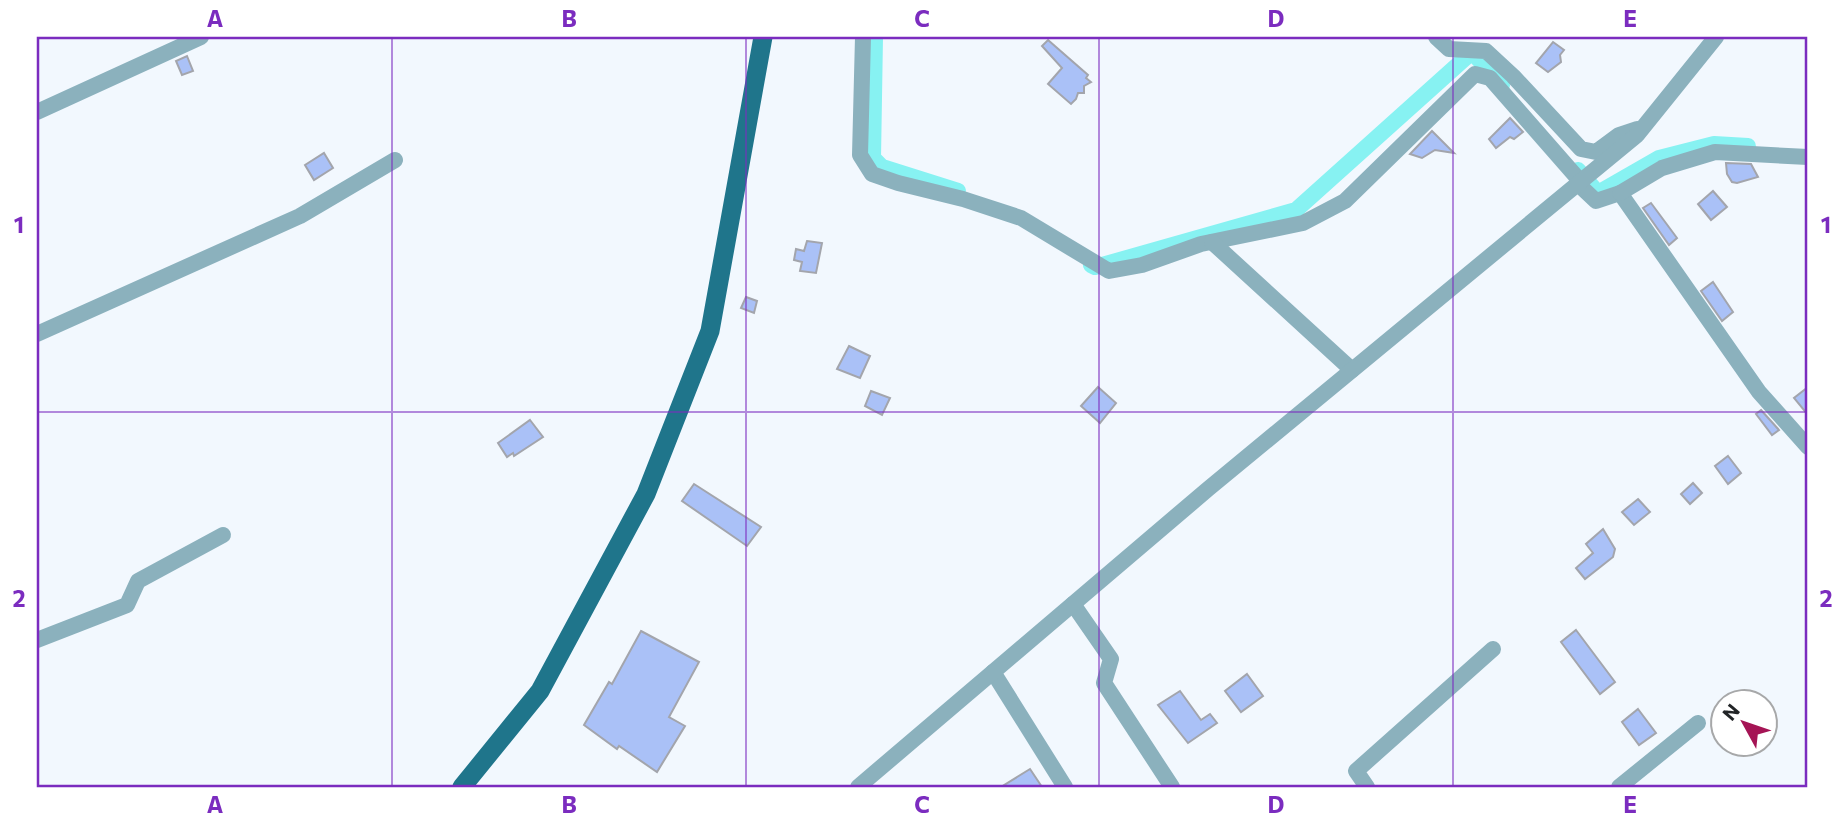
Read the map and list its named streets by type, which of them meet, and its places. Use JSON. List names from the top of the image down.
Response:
{
  "north": "top left",
  "grid": {
    "columns": [
      "A",
      "B",
      "C",
      "D",
      "E"
    ],
    "rows": ["1", "2"]
  }
}
